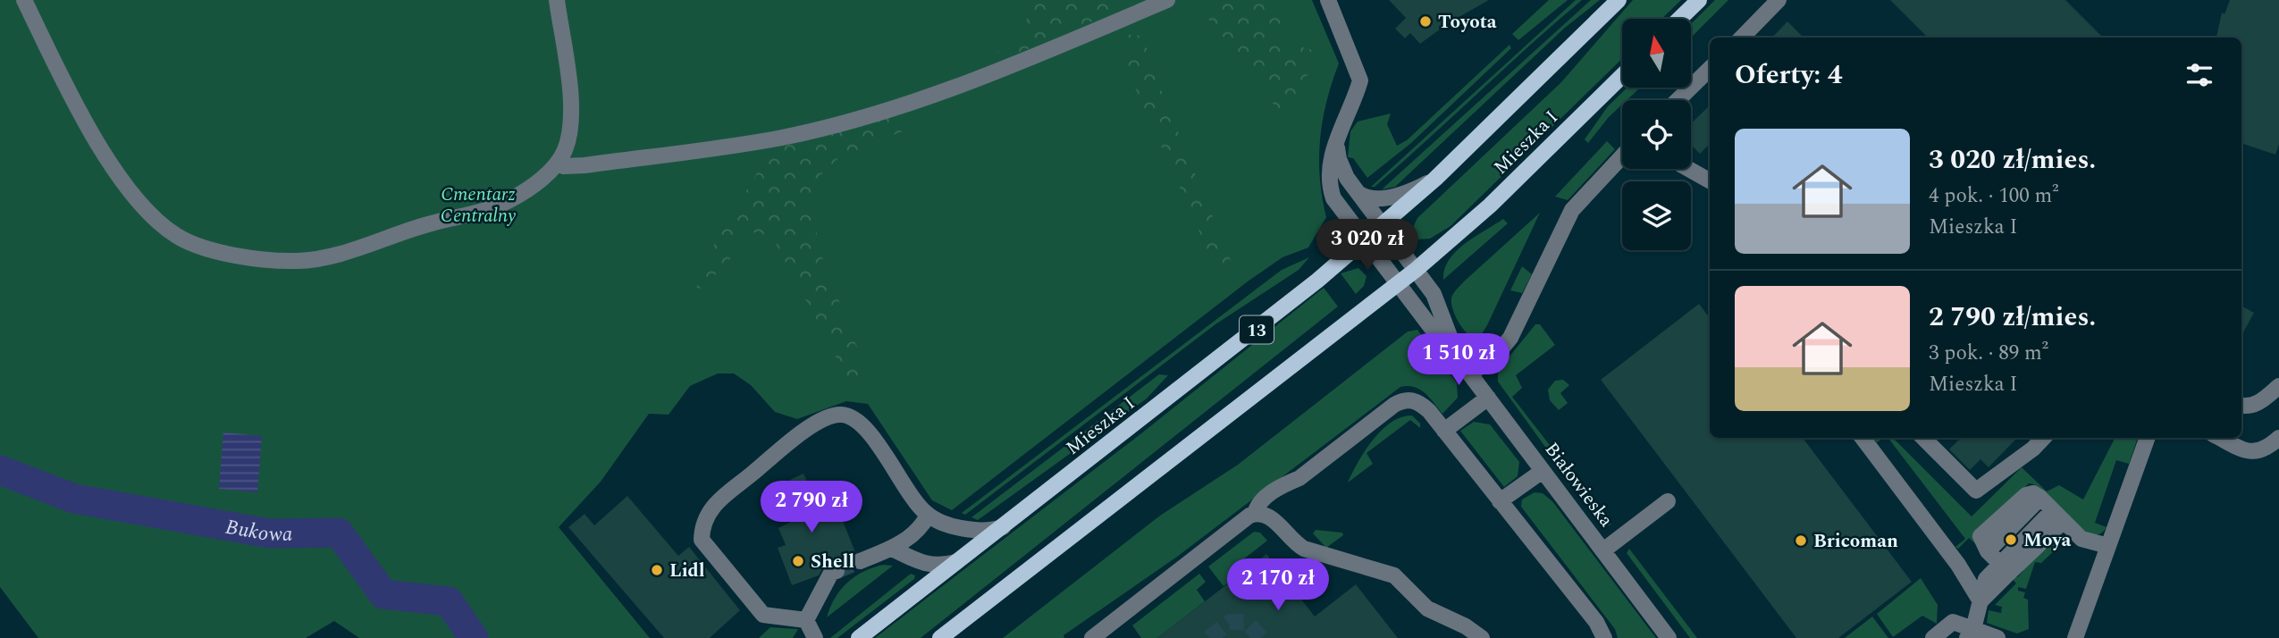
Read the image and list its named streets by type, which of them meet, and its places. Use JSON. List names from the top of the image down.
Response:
{
  "streets": {
    "main road": ["Mieszka I", "13"],
    "street": ["Białowieska"]
  },
  "crossings": [
    ["Mieszka I", "Białowieska"]
  ],
  "water": ["Bukowa"],
  "parks": ["Cmentarz Centralny"],
  "places": [
    "Toyota",
    "Moya",
    "Bricoman",
    "Shell",
    "Lidl"
  ],
  "north": "top",
  "page": {
    "heading": "Oferty: 4",
    "list": [
      {
        "name": "3 020 zł/mies.",
        "note": "4 pok. · 100 m² · Mieszka I"
      },
      {
        "name": "2 790 zł/mies.",
        "note": "3 pok. · 89 m² · Mieszka I"
      }
    ],
    "price": [
      "3 020 zł",
      "1 510 zł",
      "2 790 zł",
      "2 170 zł"
    ]
  }
}
